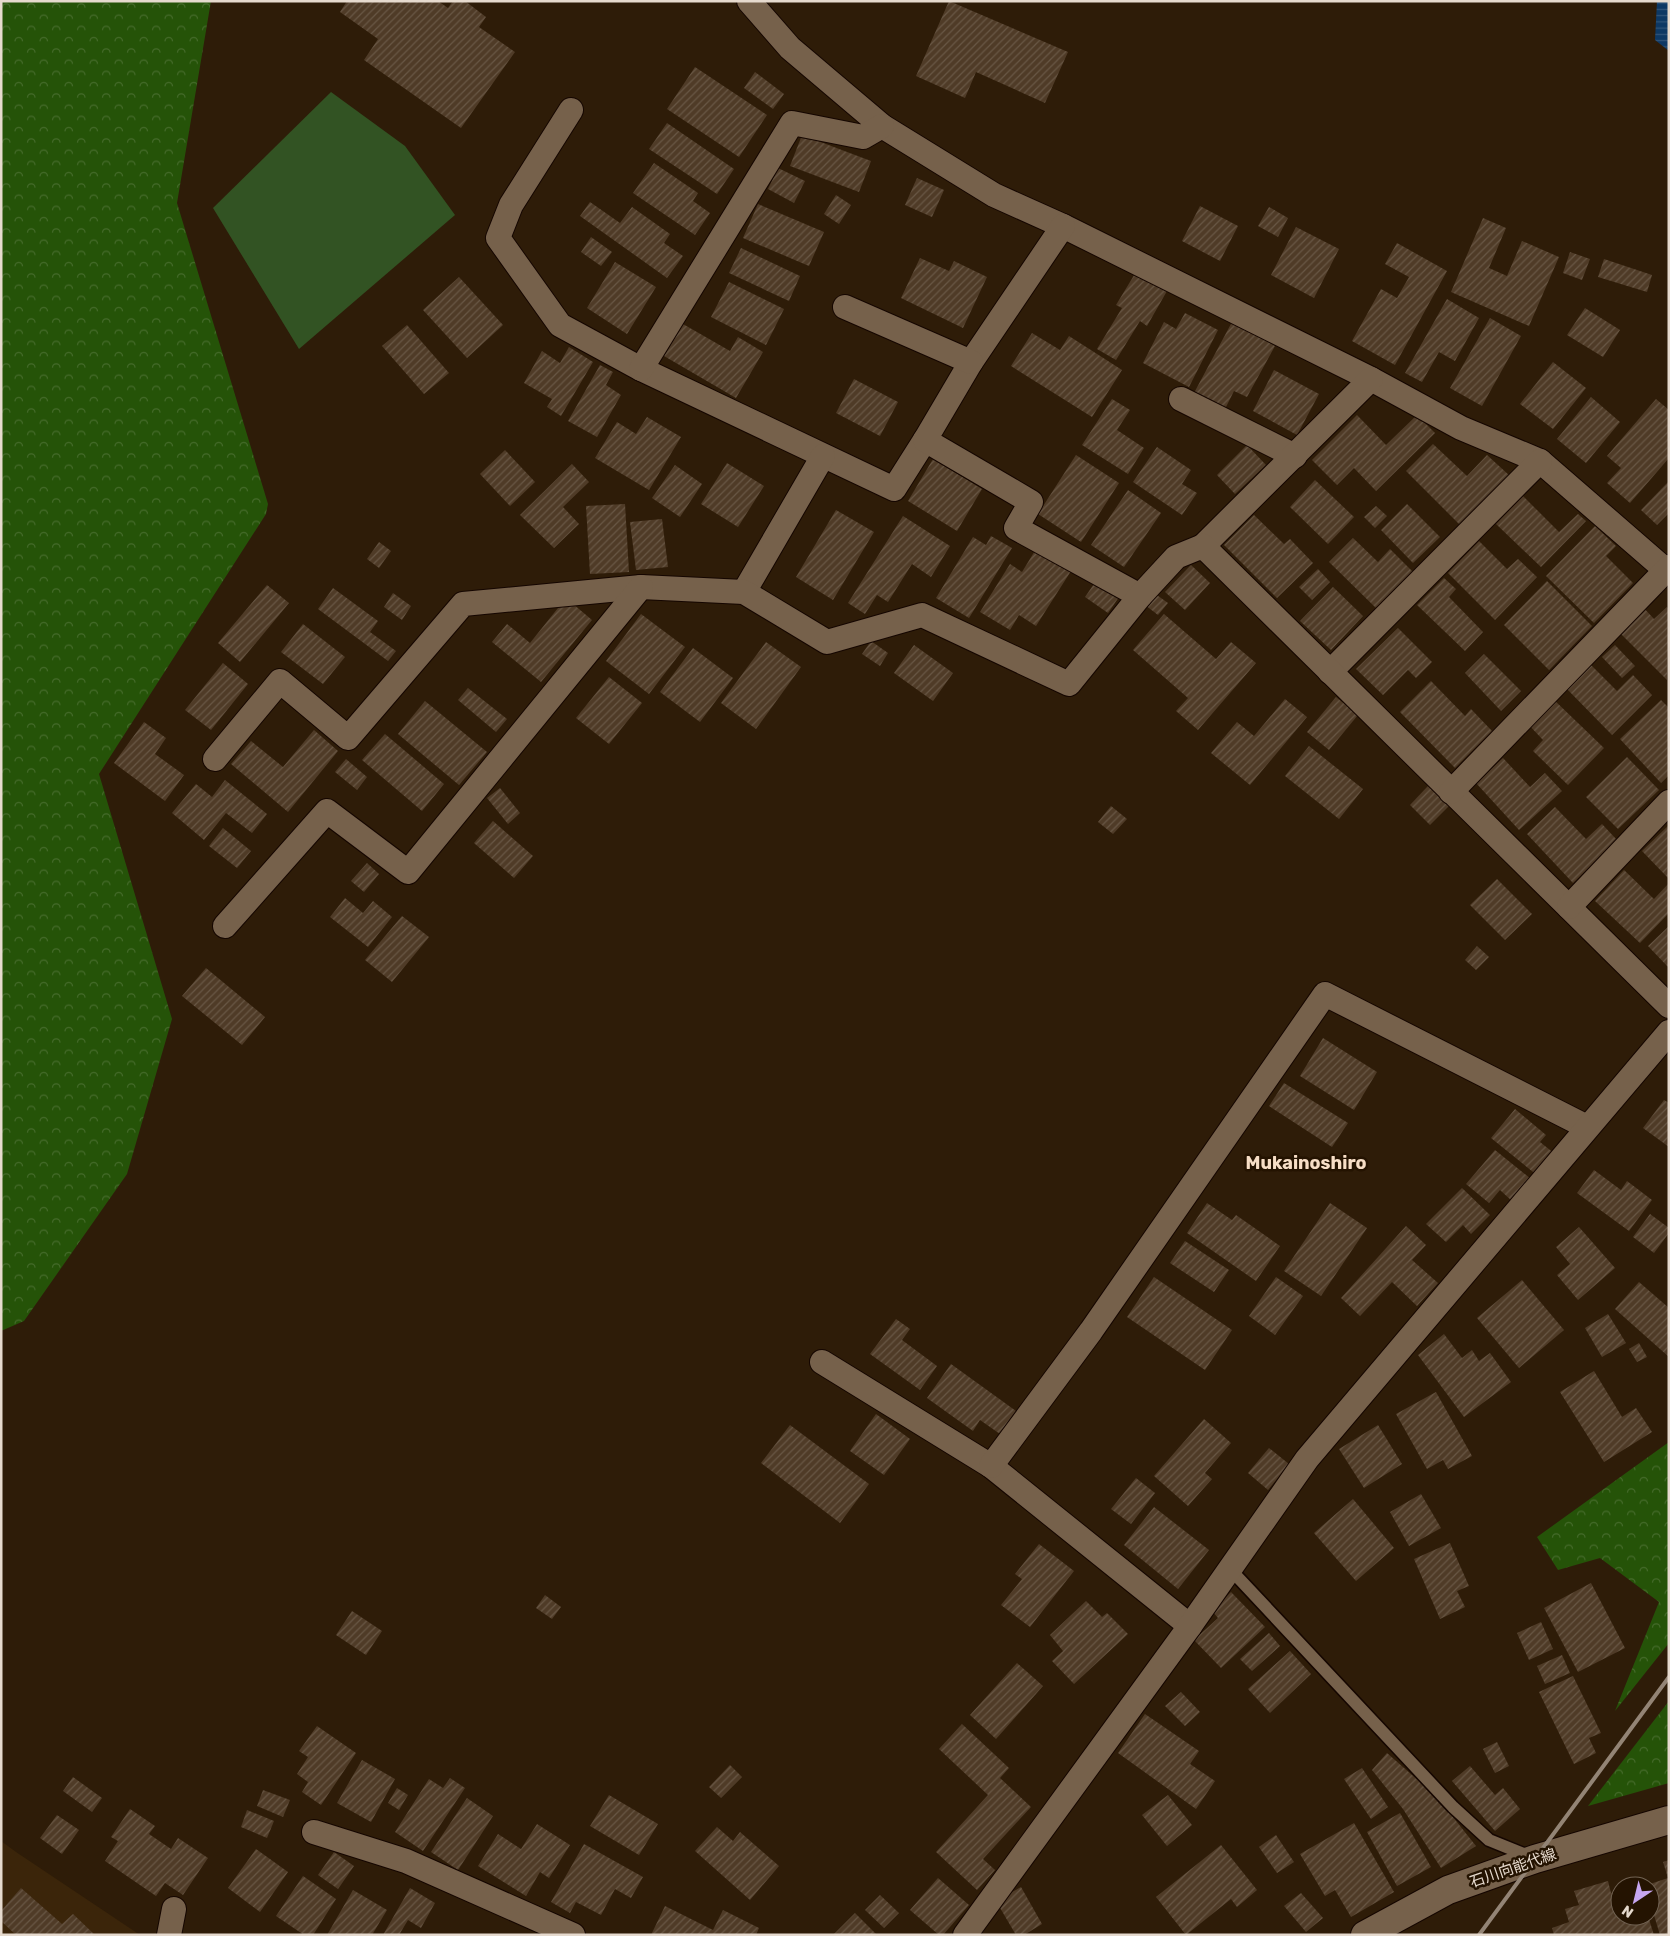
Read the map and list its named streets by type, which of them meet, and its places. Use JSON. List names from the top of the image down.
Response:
{
  "streets": {
    "main road": ["石川向能代線"]
  },
  "districts": ["Mukainoshiro"],
  "north": "bottom left"
}
